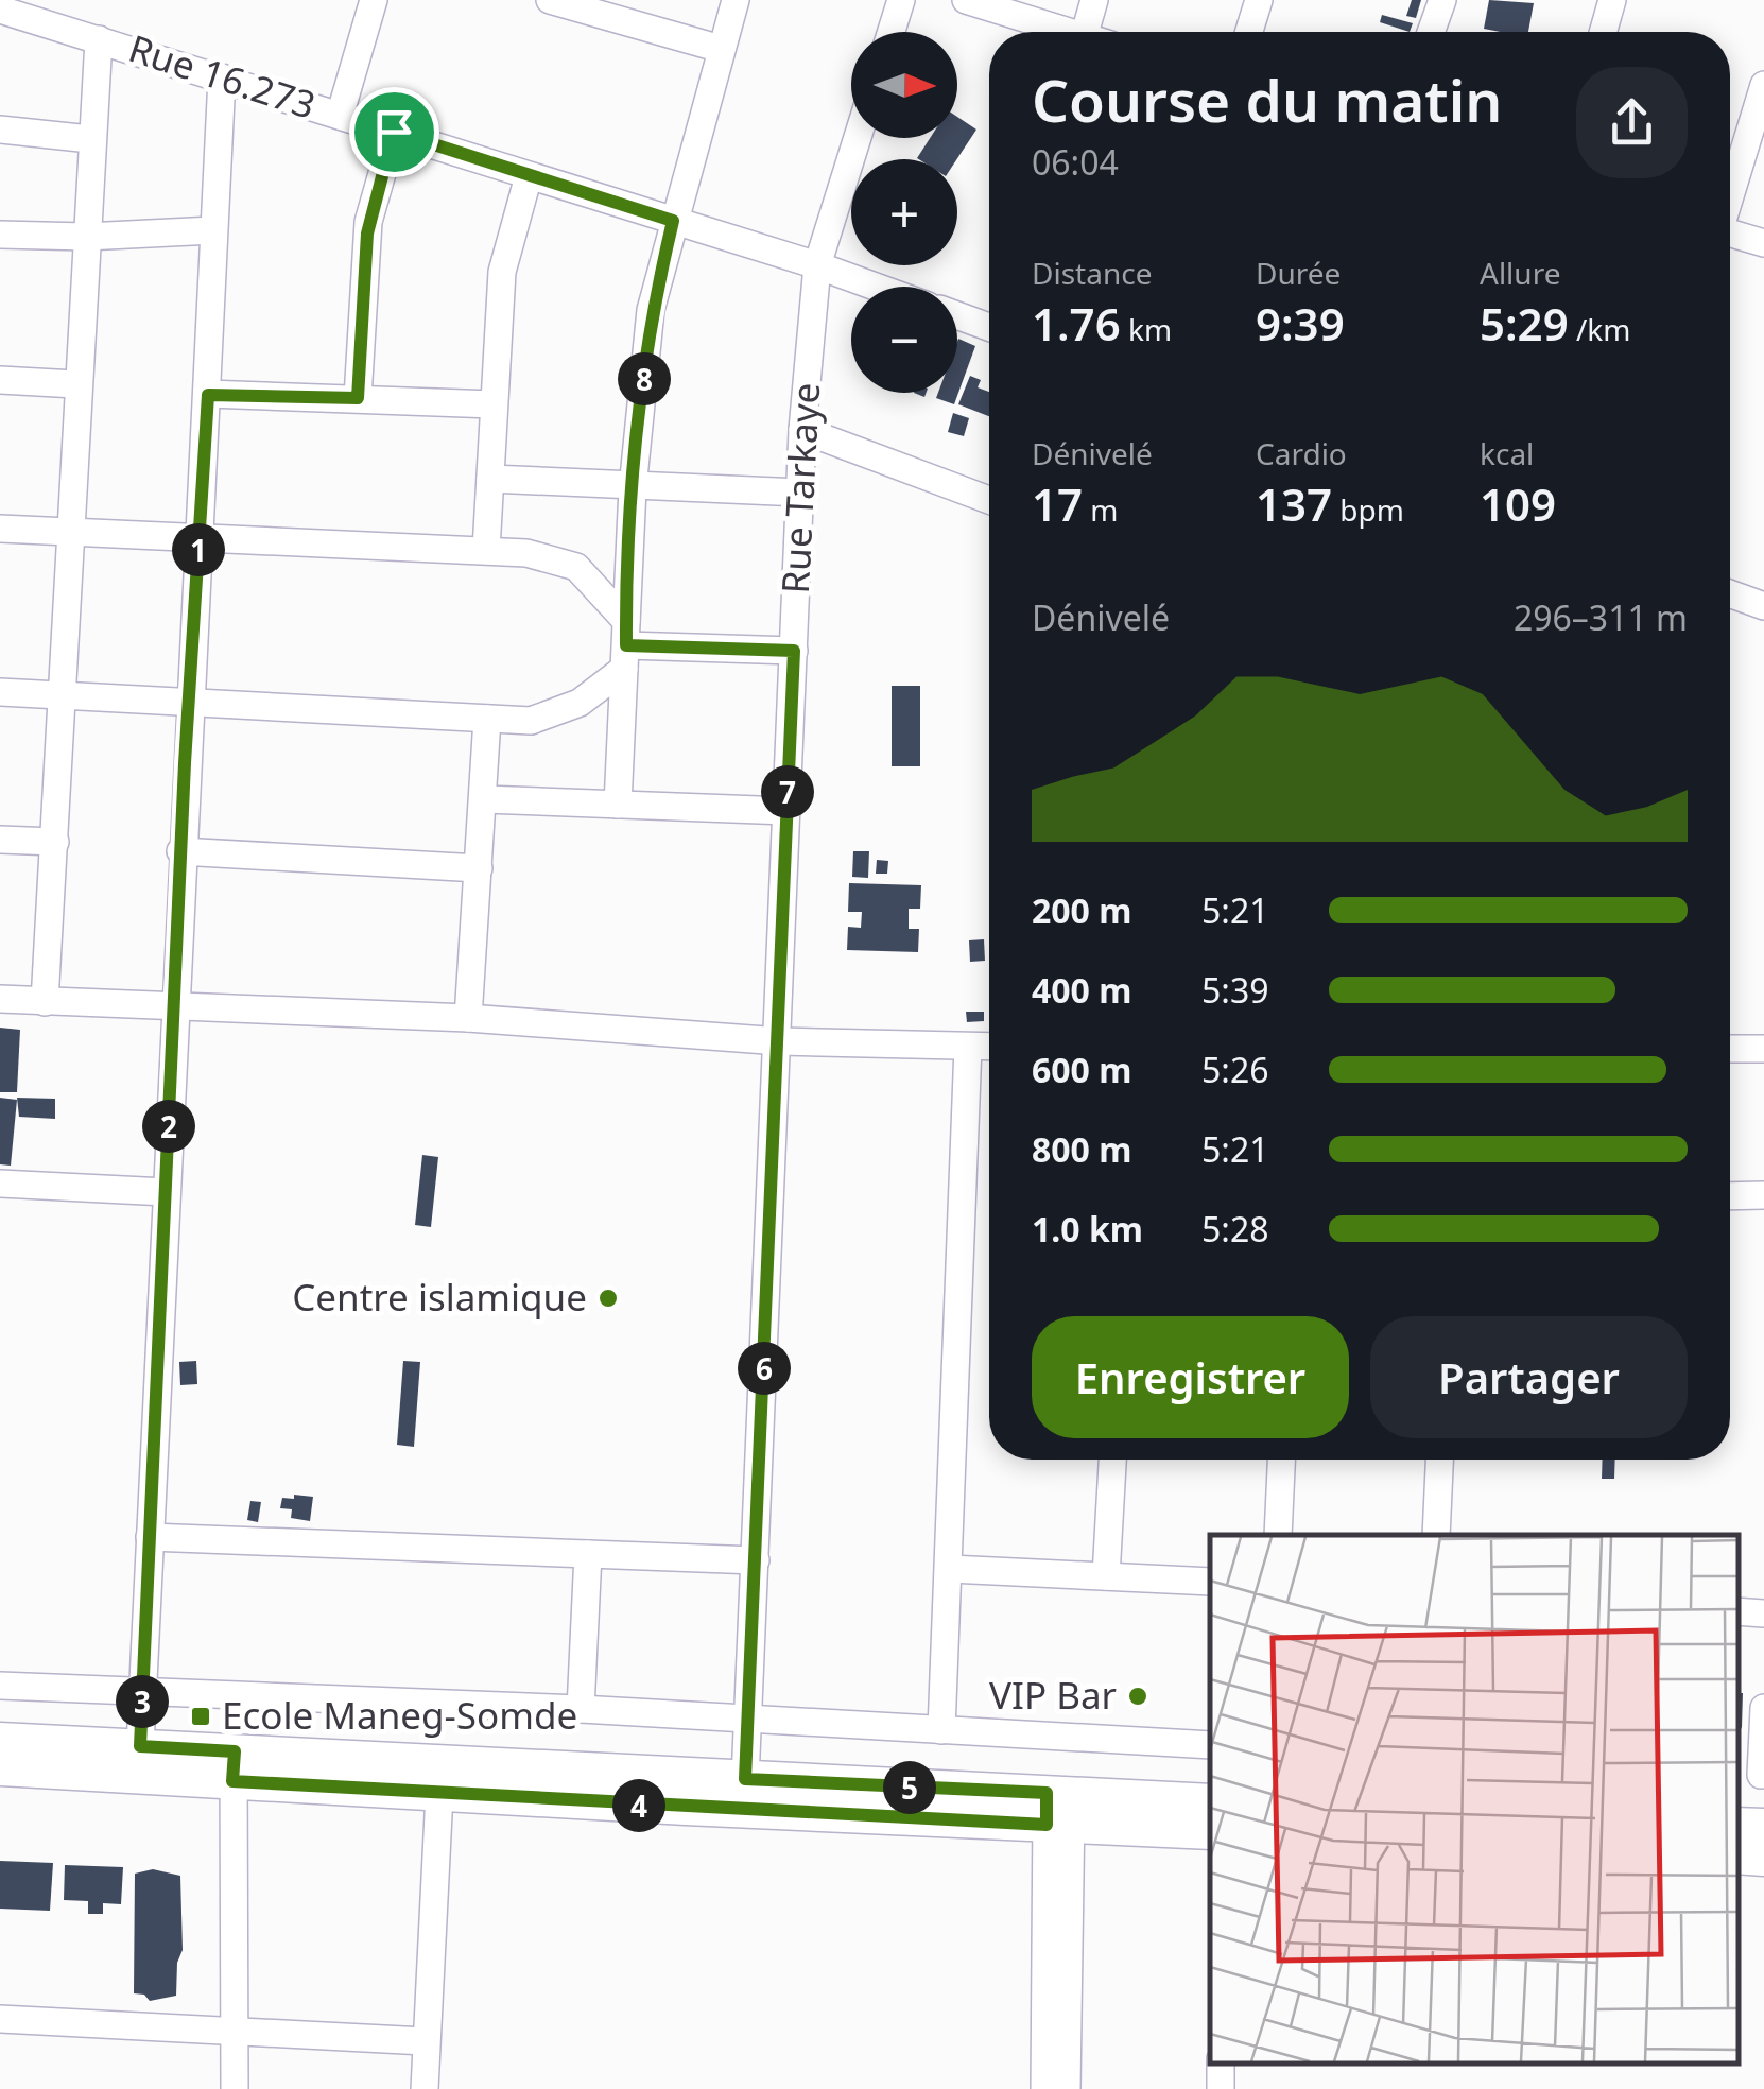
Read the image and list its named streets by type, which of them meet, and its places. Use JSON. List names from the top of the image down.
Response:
{
  "streets": {
    "street": ["Rue 16.273", "Rue Tarkaye"]
  },
  "crossings": [
    ["Rue 16.273", "Rue Tarkaye"]
  ],
  "places": {
    "other": ["Centre islamique", "VIP Bar"],
    "transit": ["Ecole Maneg-Somde"]
  },
  "north": "right",
  "page": {
    "map_buttons": ["+", "−"],
    "heading": ["Course du matin", "06:04"],
    "stats": [
      ["Distance", "1.76 km"],
      ["Durée", "9:39"],
      ["Allure", "5:29 /km"],
      ["Dénivelé", "17 m"],
      ["Cardio", "137 bpm"],
      ["kcal", "109"]
    ],
    "pins": [
      "8",
      "1",
      "7",
      "2",
      "6",
      "3",
      "5",
      "4"
    ],
    "chart": ["Dénivelé", "296–311 m"],
    "list": [
      {
        "name": "200 m",
        "note": "5:21"
      },
      {
        "name": "400 m",
        "note": "5:39"
      },
      {
        "name": "600 m",
        "note": "5:26"
      },
      {
        "name": "800 m",
        "note": "5:21"
      },
      {
        "name": "1.0 km",
        "note": "5:28"
      }
    ],
    "buttons": ["Enregistrer", "Partager"]
  }
}
